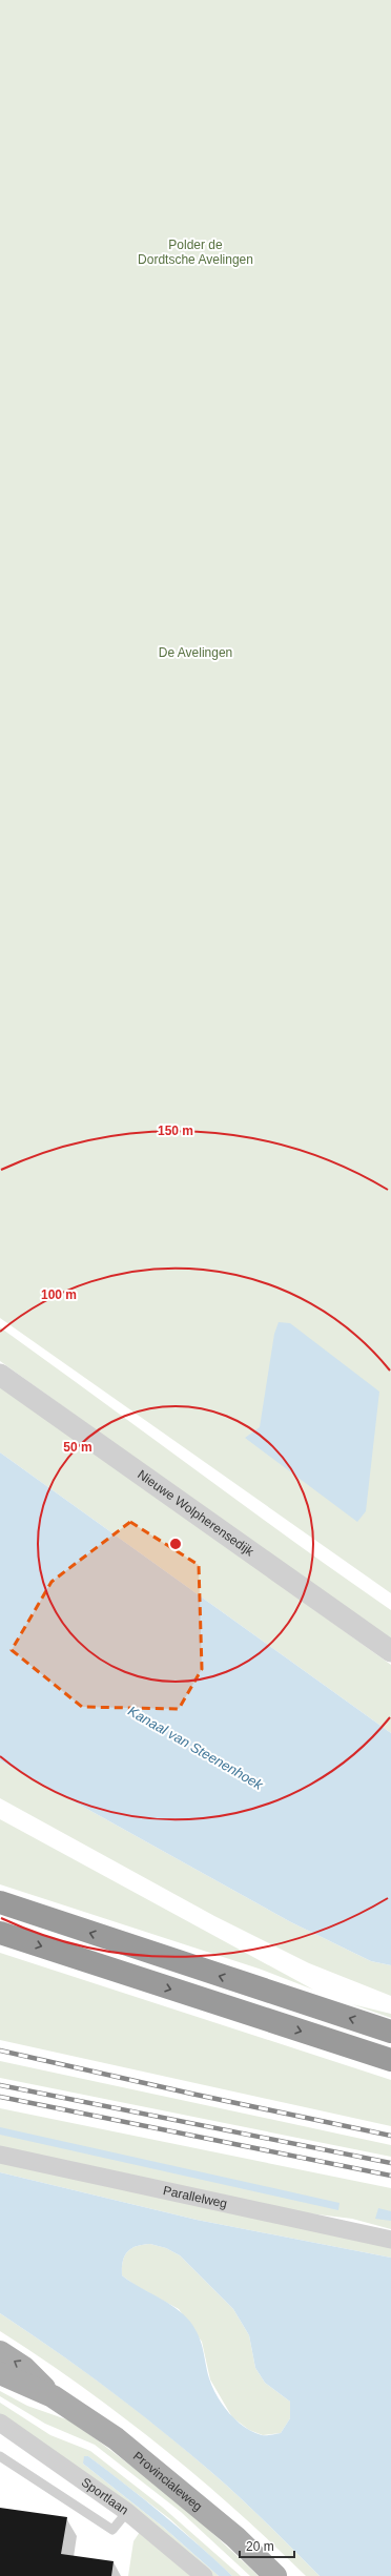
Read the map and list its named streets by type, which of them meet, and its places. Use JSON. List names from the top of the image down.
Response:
{
  "streets": {
    "main road": ["Provincialeweg"],
    "street": ["Nieuwe Wolpherensedijk", "Parallelweg", "Sportlaan"]
  },
  "water": ["Kanaal van Steenenhoek"],
  "parks": ["Polder de Dordtsche Avelingen", "De Avelingen"],
  "scale_bar": "20 m",
  "rings": ["150 m", "100 m", "50 m"]
}
